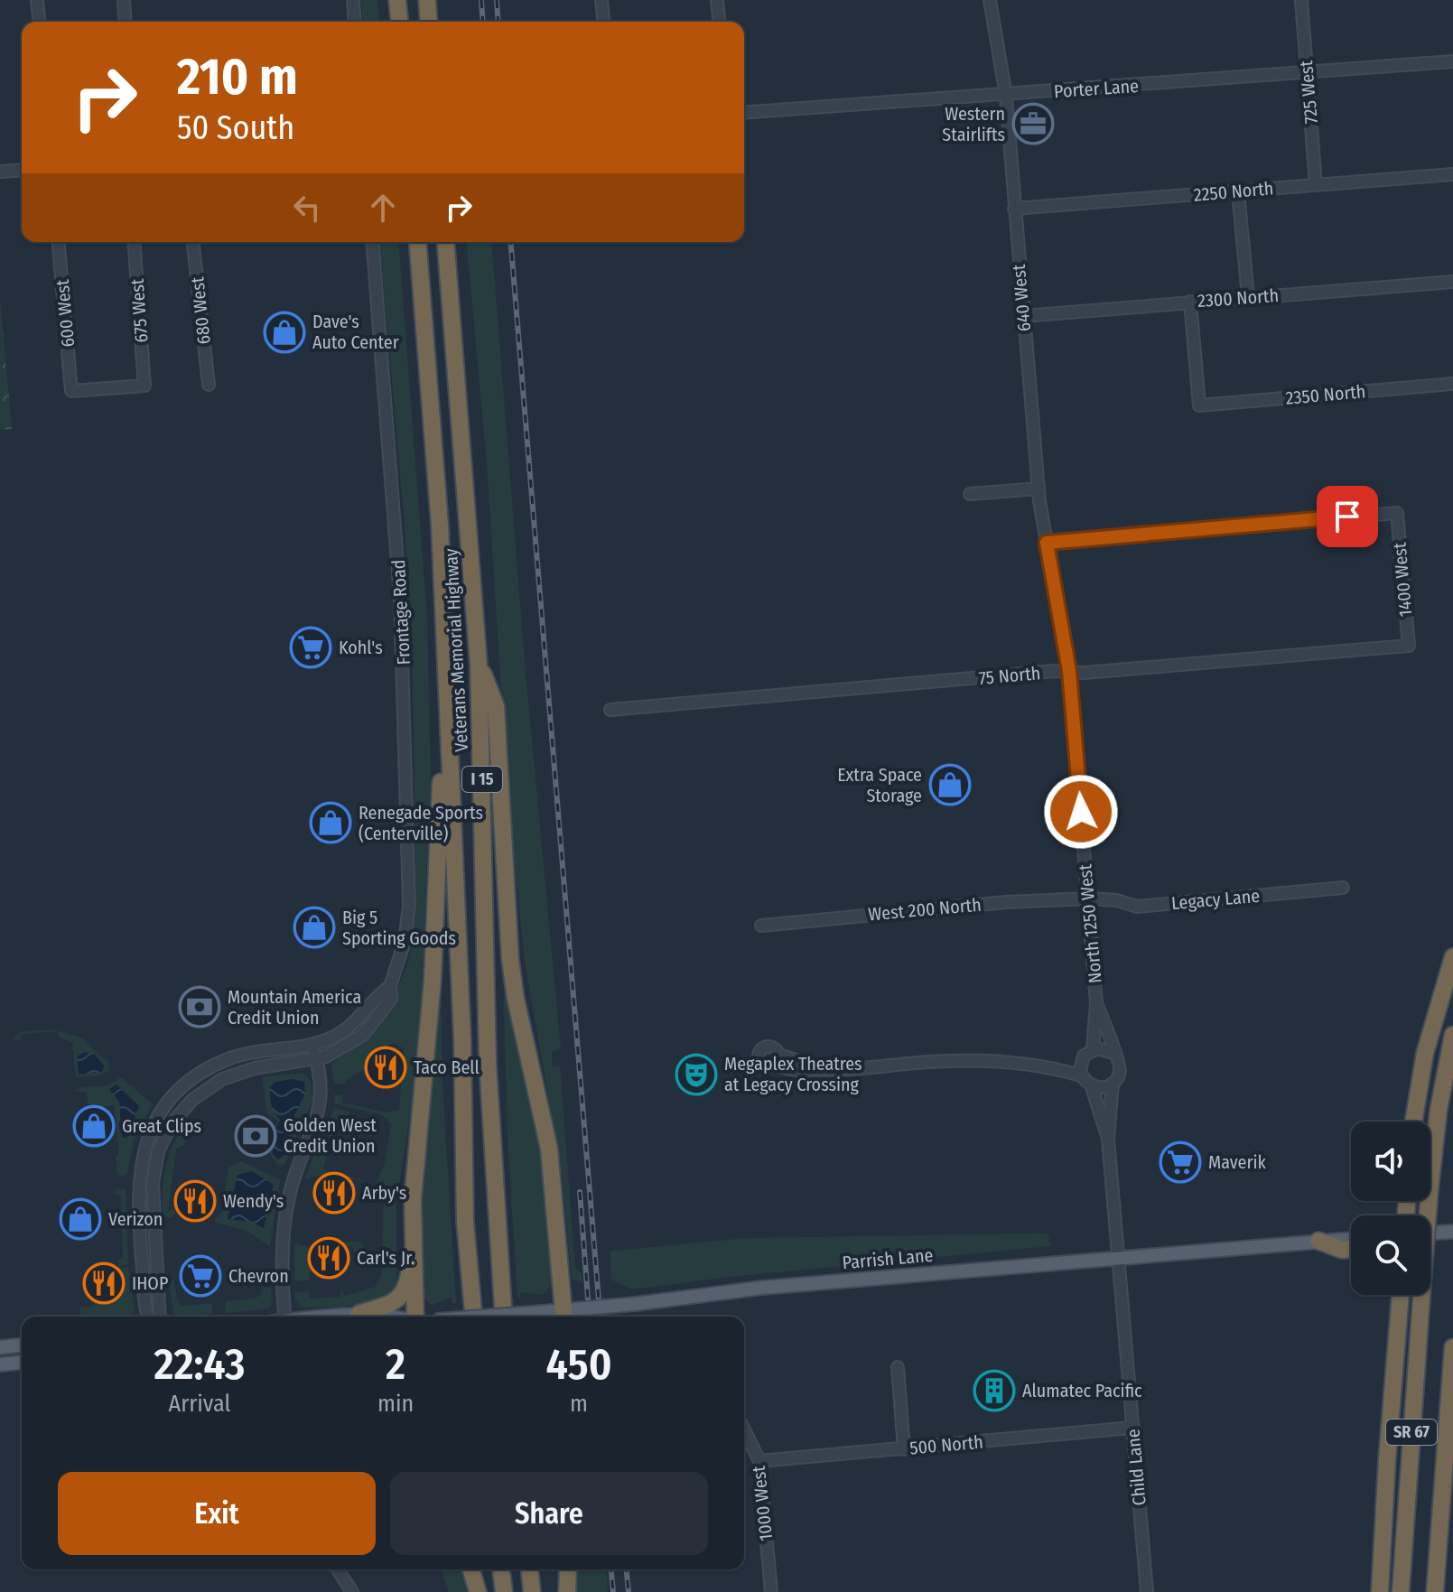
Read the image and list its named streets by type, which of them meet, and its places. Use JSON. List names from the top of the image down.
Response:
{
  "streets": {
    "highway": ["Veterans Memorial Highway", "I 15", "SR 67"],
    "main road": ["Parrish Lane"],
    "street": [
      "Porter Lane",
      "725 West",
      "2250 North",
      "640 West",
      "2300 North",
      "675 West",
      "680 West",
      "600 West",
      "2350 North",
      "1400 West",
      "Frontage Road",
      "75 North",
      "Legacy Lane",
      "West 200 North",
      "North 1250 West",
      "500 North",
      "Child Lane",
      "1000 West"
    ]
  },
  "crossings": [
    ["Porter Lane", "725 West"],
    ["Porter Lane", "640 West"],
    ["725 West", "2250 North"],
    ["2250 North", "640 West"],
    ["640 West", "2300 North"],
    ["640 West", "North 1250 West"],
    ["2300 North", "2350 North"],
    ["675 West", "600 West"],
    ["1400 West", "75 North"],
    ["1400 West", "North 1250 West"],
    ["75 North", "North 1250 West"],
    ["Legacy Lane", "West 200 North"],
    ["Legacy Lane", "North 1250 West"],
    ["West 200 North", "North 1250 West"],
    ["Parrish Lane", "Child Lane"],
    ["500 North", "Child Lane"],
    ["500 North", "1000 West"]
  ],
  "places": {
    "office": ["Western Stairlifts"],
    "shop": [
      "Dave's Auto Center",
      "Extra Space Storage",
      "Renegade Sports (Centerville)",
      "Big 5 Sporting Goods",
      "Great Clips",
      "Verizon"
    ],
    "supermarket": ["Kohl's", "Maverik", "Chevron"],
    "bank": ["Mountain America Credit Union", "Golden West Credit Union"],
    "restaurant": [
      "Taco Bell",
      "Arby's",
      "Wendy's",
      "Carl's Jr.",
      "IHOP"
    ],
    "theatre": ["Megaplex Theatres at Legacy Crossing"],
    "building": ["Alumatec Pacific"]
  },
  "page": {
    "turn": ["210 m", "50 South"],
    "eta": [
      "22:43",
      "Arrival",
      "2",
      "min",
      "450",
      "m"
    ],
    "buttons": ["Exit", "Share"]
  }
}
